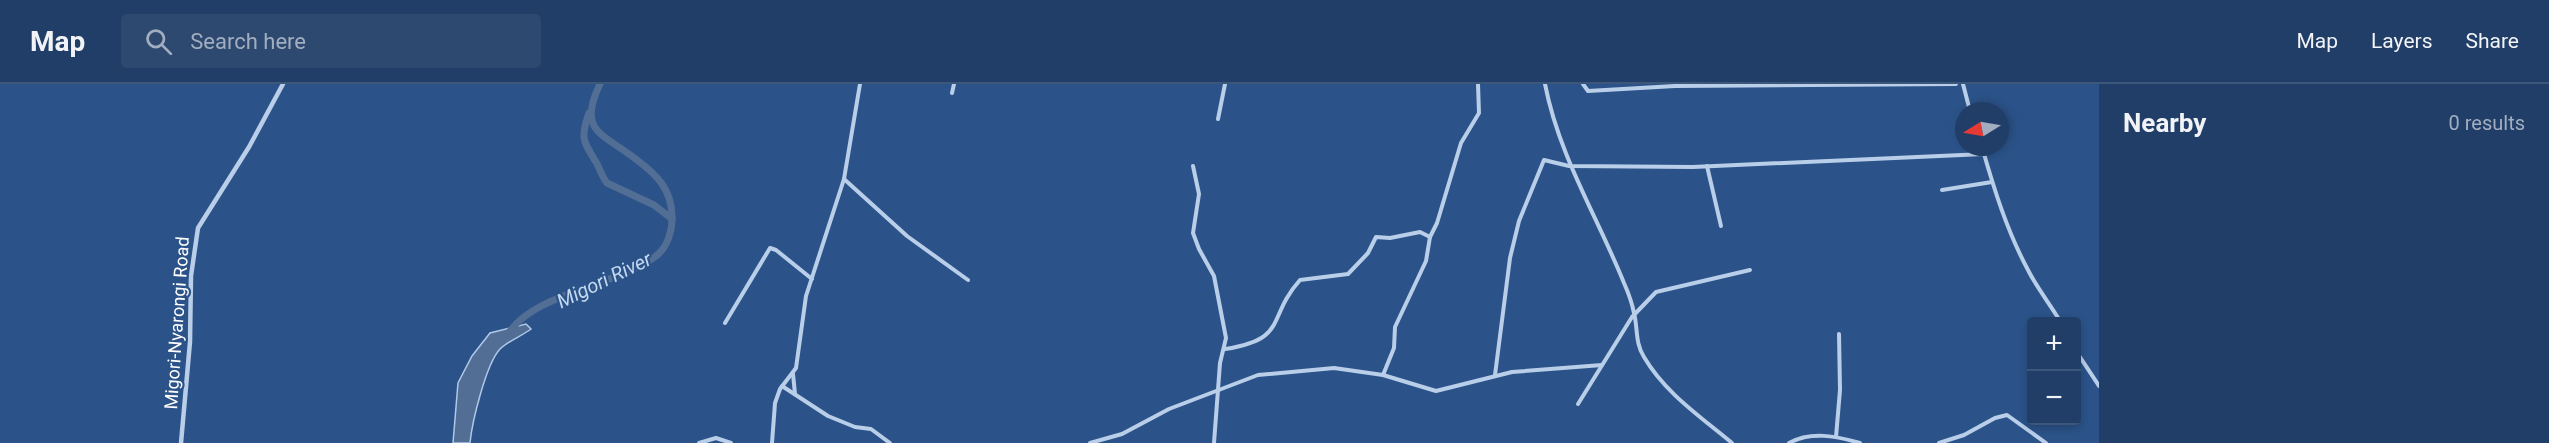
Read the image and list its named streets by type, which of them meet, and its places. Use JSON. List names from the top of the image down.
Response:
{
  "streets": {
    "street": ["Migori-Nyarongi Road"]
  },
  "water": ["Migori River"],
  "north": "left",
  "page": {
    "header": "Map",
    "search": "Search here",
    "nav": ["Map", "Layers", "Share"],
    "heading": ["Nearby", "0 results"],
    "map_buttons": ["+", "−"]
  }
}
